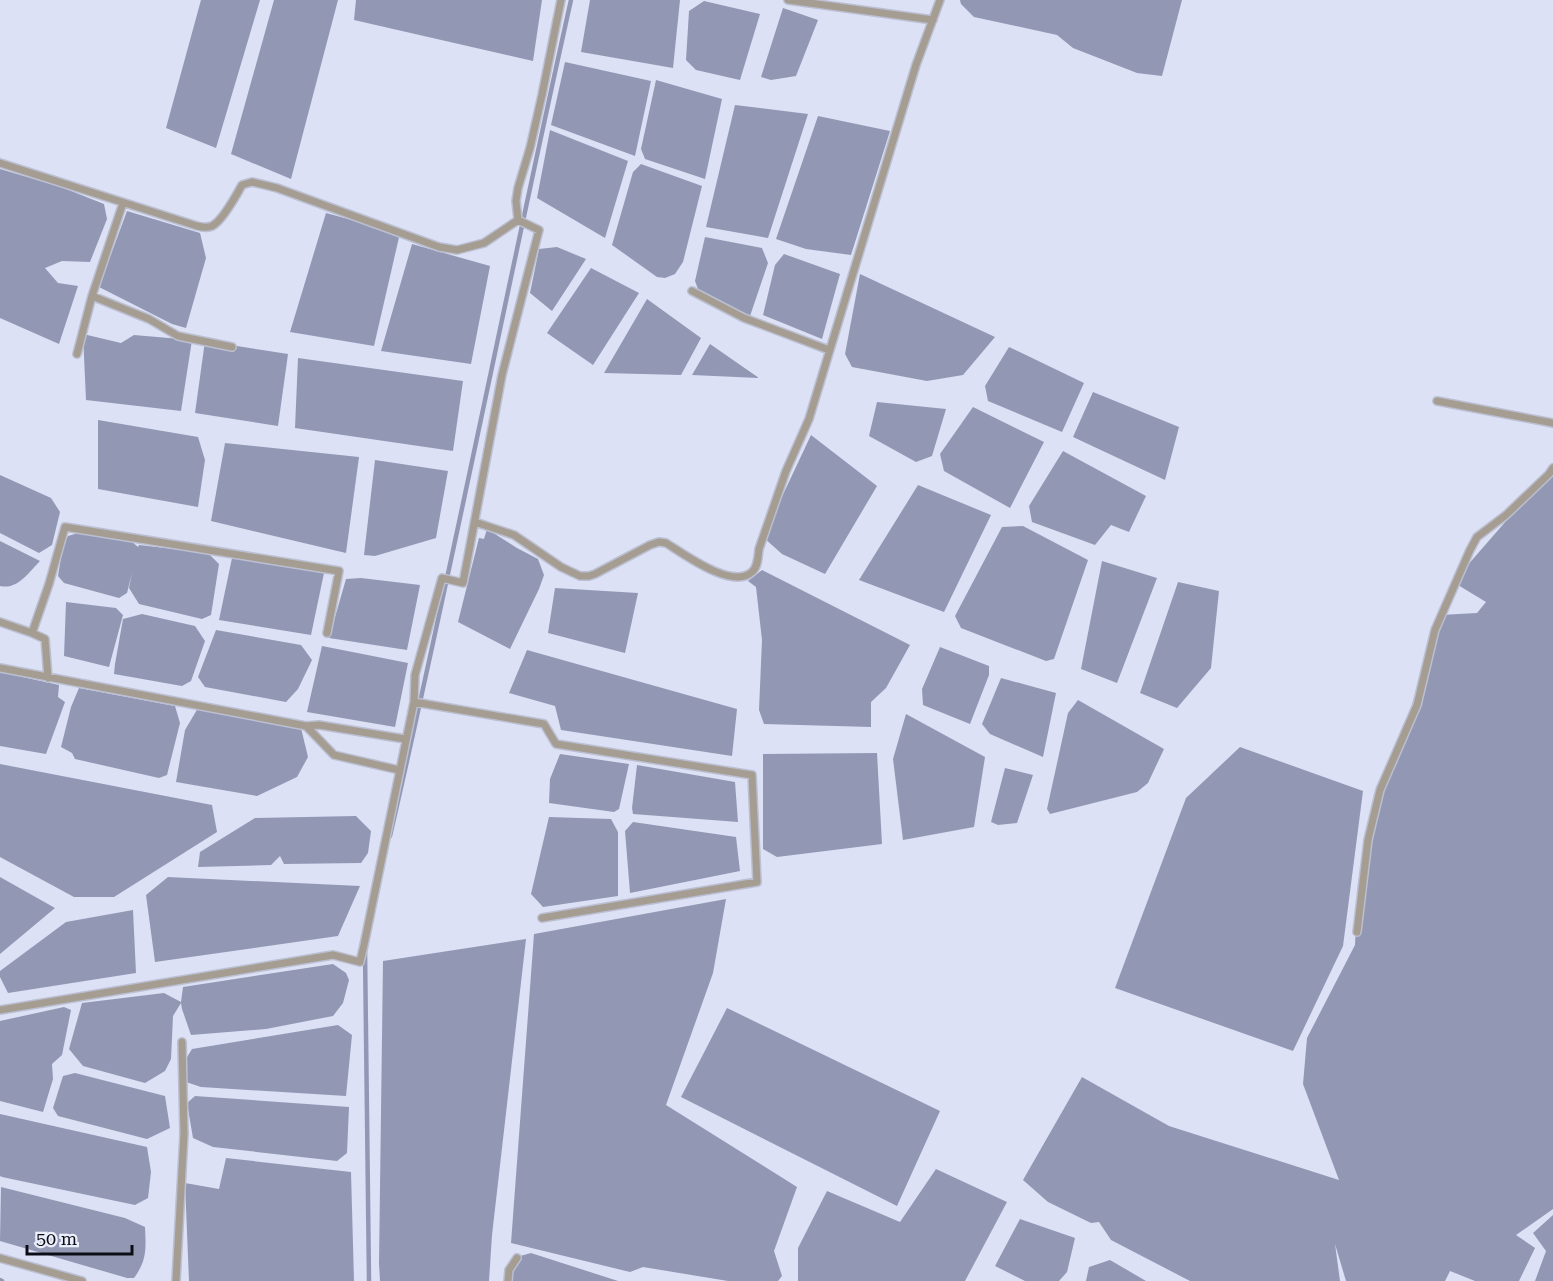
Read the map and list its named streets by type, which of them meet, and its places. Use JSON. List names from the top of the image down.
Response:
{
  "scale_bar": "50 m"
}
